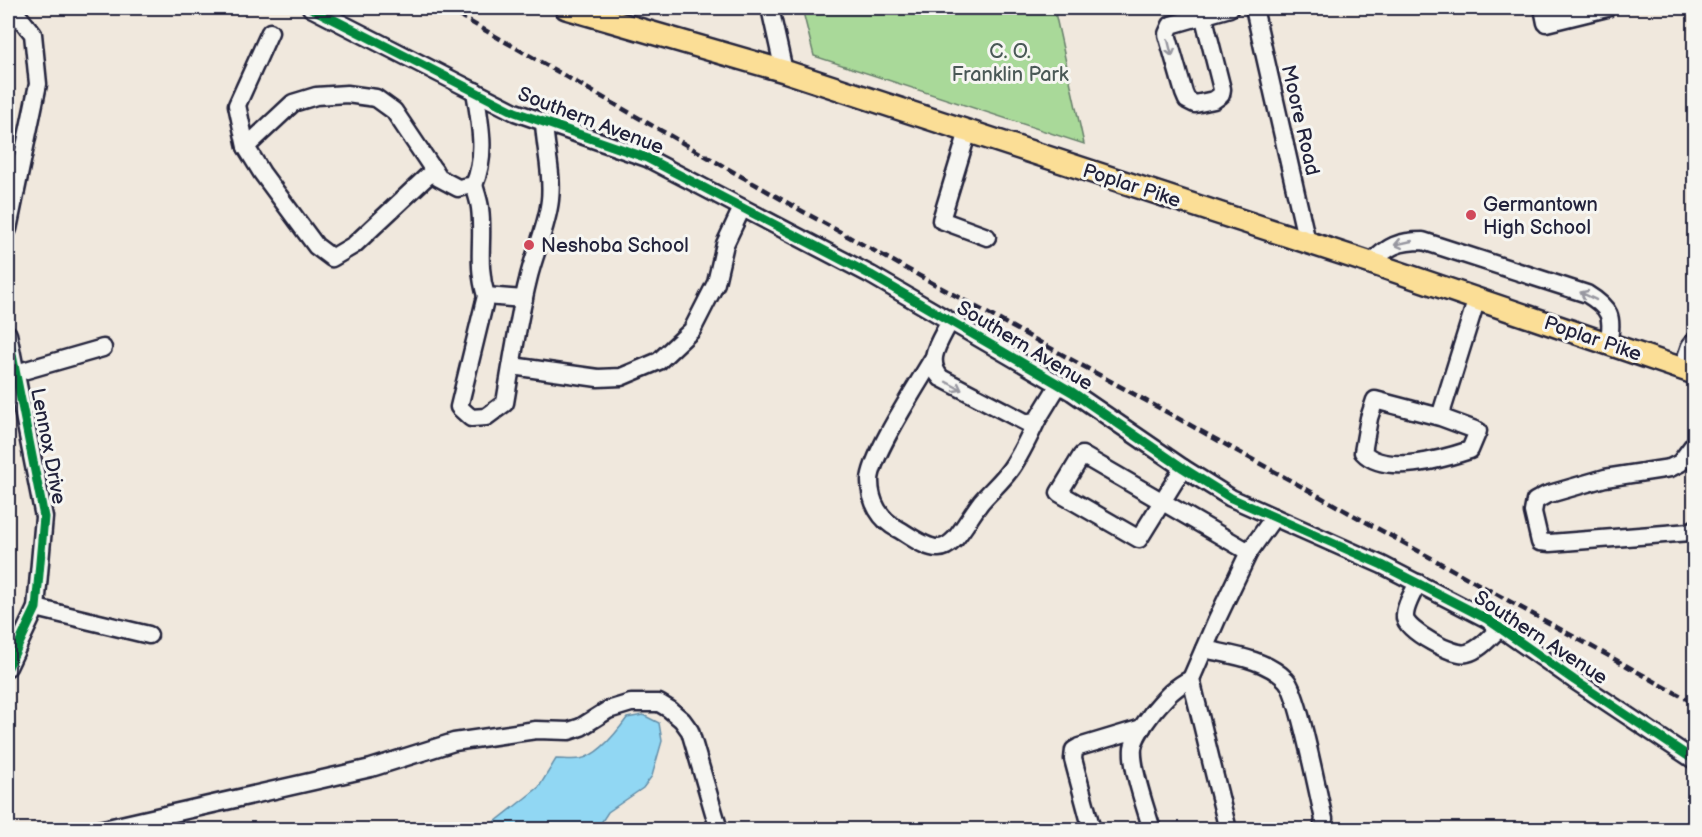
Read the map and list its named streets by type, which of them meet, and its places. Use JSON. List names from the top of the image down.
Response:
{
  "streets": {
    "main road": ["Poplar Pike"],
    "street": ["Southern Avenue", "Moore Road", "Lennox Drive"]
  },
  "crossings": [
    ["Moore Road", "Poplar Pike"]
  ],
  "parks": ["C. O. Franklin Park"],
  "places": ["Germantown High School", "Neshoba School"]
}
